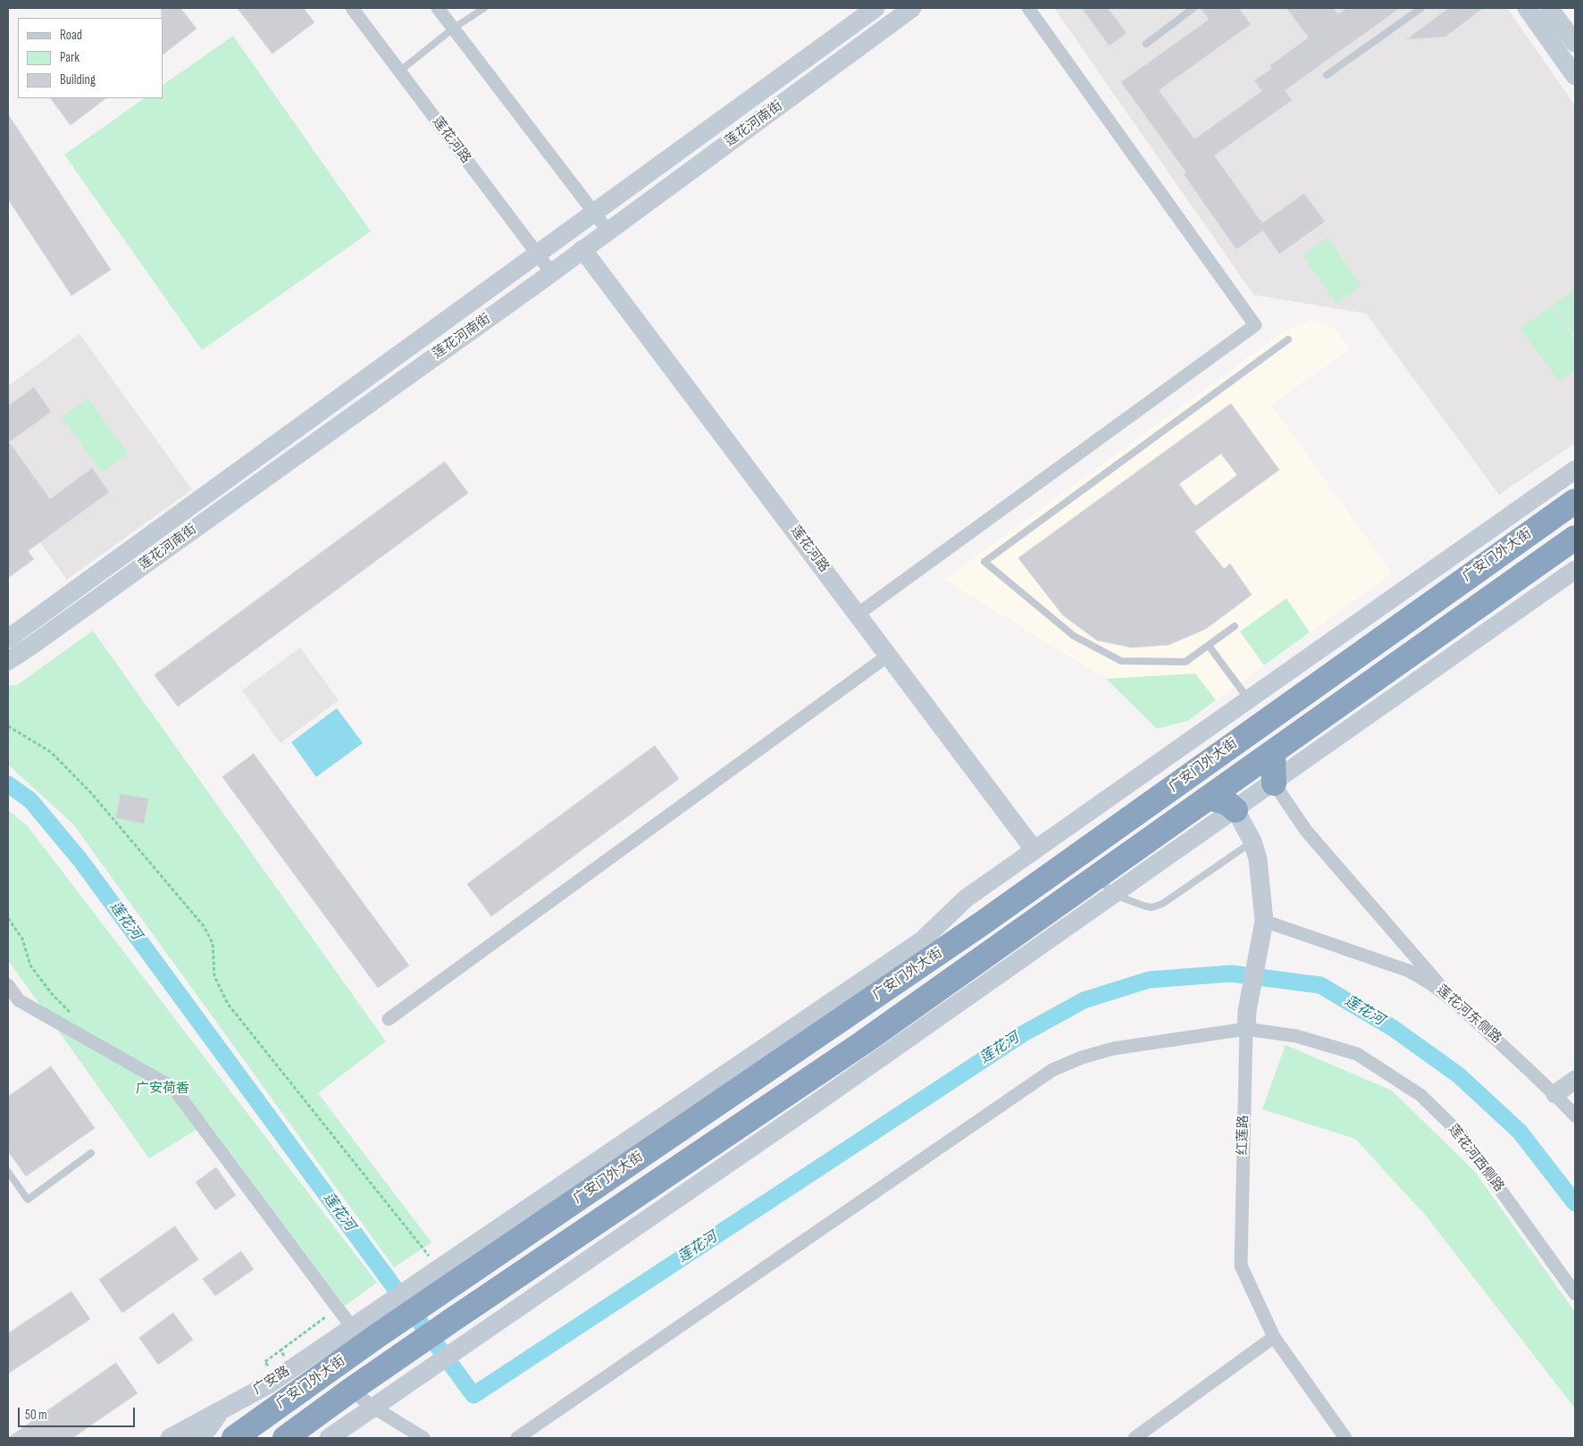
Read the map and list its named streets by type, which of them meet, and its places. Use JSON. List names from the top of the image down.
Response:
{
  "streets": {
    "highway": ["广安门外大街"],
    "street": [
      "莲花河南街",
      "莲花河路",
      "莲花河东侧路",
      "红莲路",
      "莲花河西侧路",
      "广安路"
    ]
  },
  "crossings": [
    ["莲花河南街", "莲花河路"],
    ["莲花河路", "广安门外大街"],
    ["广安门外大街", "广安路"],
    ["莲花河东侧路", "红莲路"],
    ["红莲路", "莲花河西侧路"]
  ],
  "water": ["莲花河"],
  "parks": ["广安荷香"],
  "legend": ["Road", "Park", "Building"],
  "scale_bar": "50 m"
}
